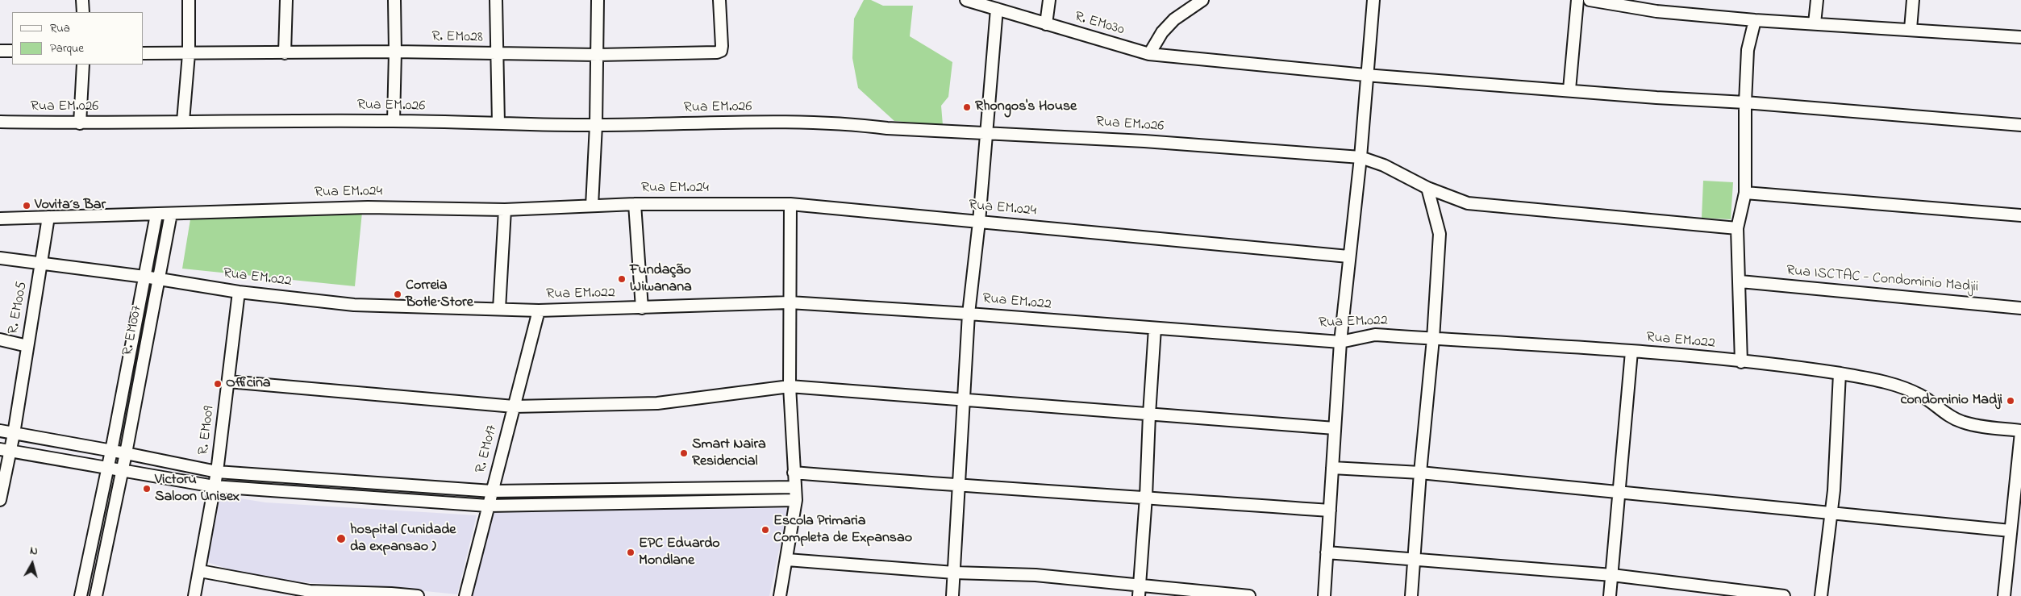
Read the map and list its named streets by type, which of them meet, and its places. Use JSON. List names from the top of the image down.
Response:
{
  "streets": {
    "street": [
      "R. EM030",
      "R. EM028",
      "Rua EM.026",
      "Rua EM.024",
      "Rua EM.022",
      "Rua ISCTAC - Condominio Madjii",
      "R. EM005",
      "R. EM007",
      "R. EM009",
      "R. EM017"
    ]
  },
  "crossings": [
    ["Rua EM.024", "R. EM005"],
    ["Rua EM.024", "R. EM007"],
    ["Rua EM.022", "R. EM005"],
    ["Rua EM.022", "R. EM007"],
    ["Rua EM.022", "R. EM009"],
    ["Rua EM.022", "R. EM017"]
  ],
  "places": [
    "Rhongos's House",
    "Vovita´s Bar",
    "Fundação Wiwanana",
    "Correia Botle Store",
    "Officina",
    "condominio Madji",
    "Smart Naira Residencial",
    "Victoru Saloon Unisex",
    "Escola Primaria Completa de Expansao",
    "hospital (unidade da expansao )",
    "EPC Eduardo Mondlane"
  ],
  "legend": ["Rua", "Parque"],
  "north": "top"
}
